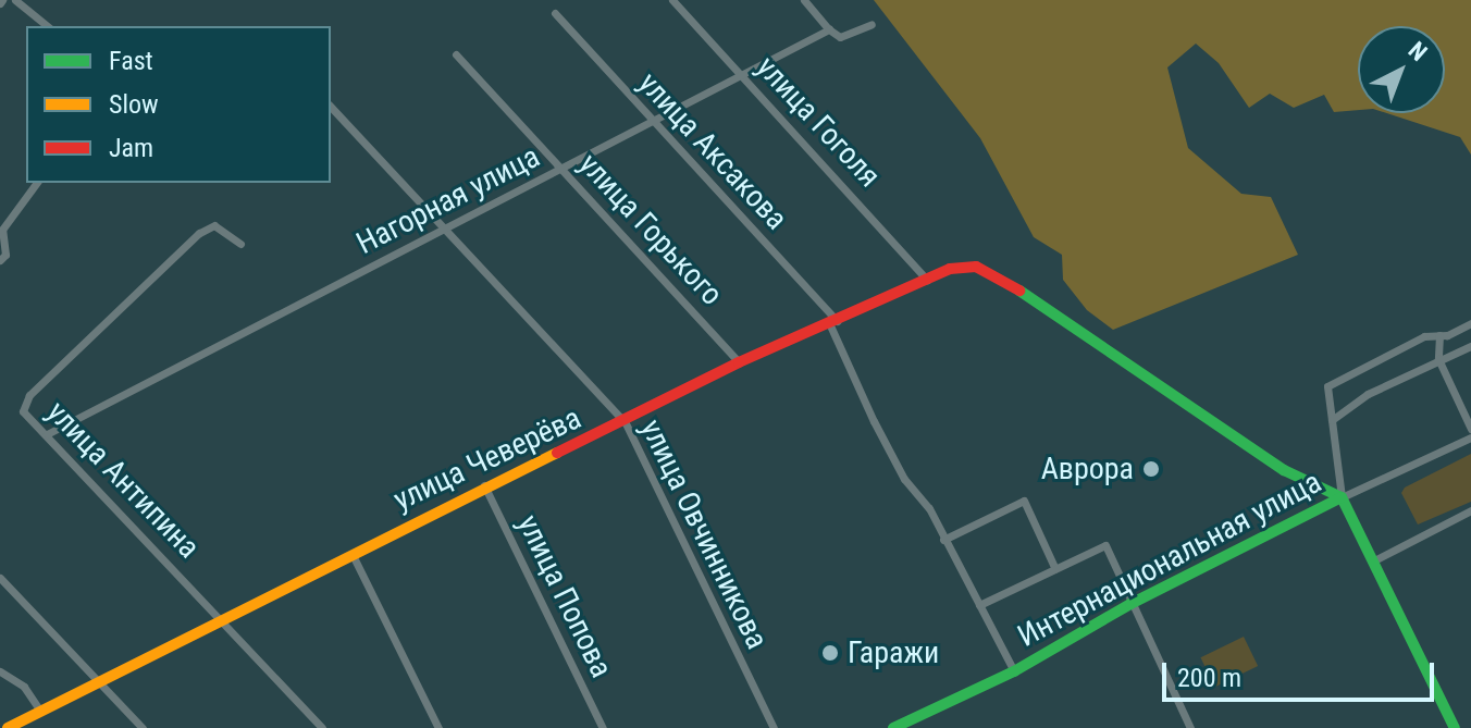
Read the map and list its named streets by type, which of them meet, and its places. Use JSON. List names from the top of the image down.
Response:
{
  "streets": {
    "street": [
      "улица Гоголя",
      "улица Аксакова",
      "Нагорная улица",
      "улица Горького",
      "улица Чеверёва",
      "улица Антипина",
      "улица Овчинникова",
      "Интернациональная улица",
      "улица Попова"
    ]
  },
  "crossings": [
    ["улица Гоголя", "Нагорная улица"],
    ["улица Гоголя", "улица Чеверёва"],
    ["улица Аксакова", "Нагорная улица"],
    ["улица Аксакова", "улица Чеверёва"],
    ["улица Аксакова", "Интернациональная улица"],
    ["Нагорная улица", "улица Горького"],
    ["Нагорная улица", "улица Антипина"],
    ["Нагорная улица", "улица Овчинникова"],
    ["улица Горького", "улица Чеверёва"],
    ["улица Чеверёва", "улица Антипина"],
    ["улица Чеверёва", "улица Овчинникова"],
    ["улица Чеверёва", "Интернациональная улица"],
    ["улица Чеверёва", "улица Попова"]
  ],
  "places": ["Аврора", "Гаражи"],
  "legend": ["Fast", "Slow", "Jam"],
  "scale_bar": "200 m",
  "north": "top right"
}
